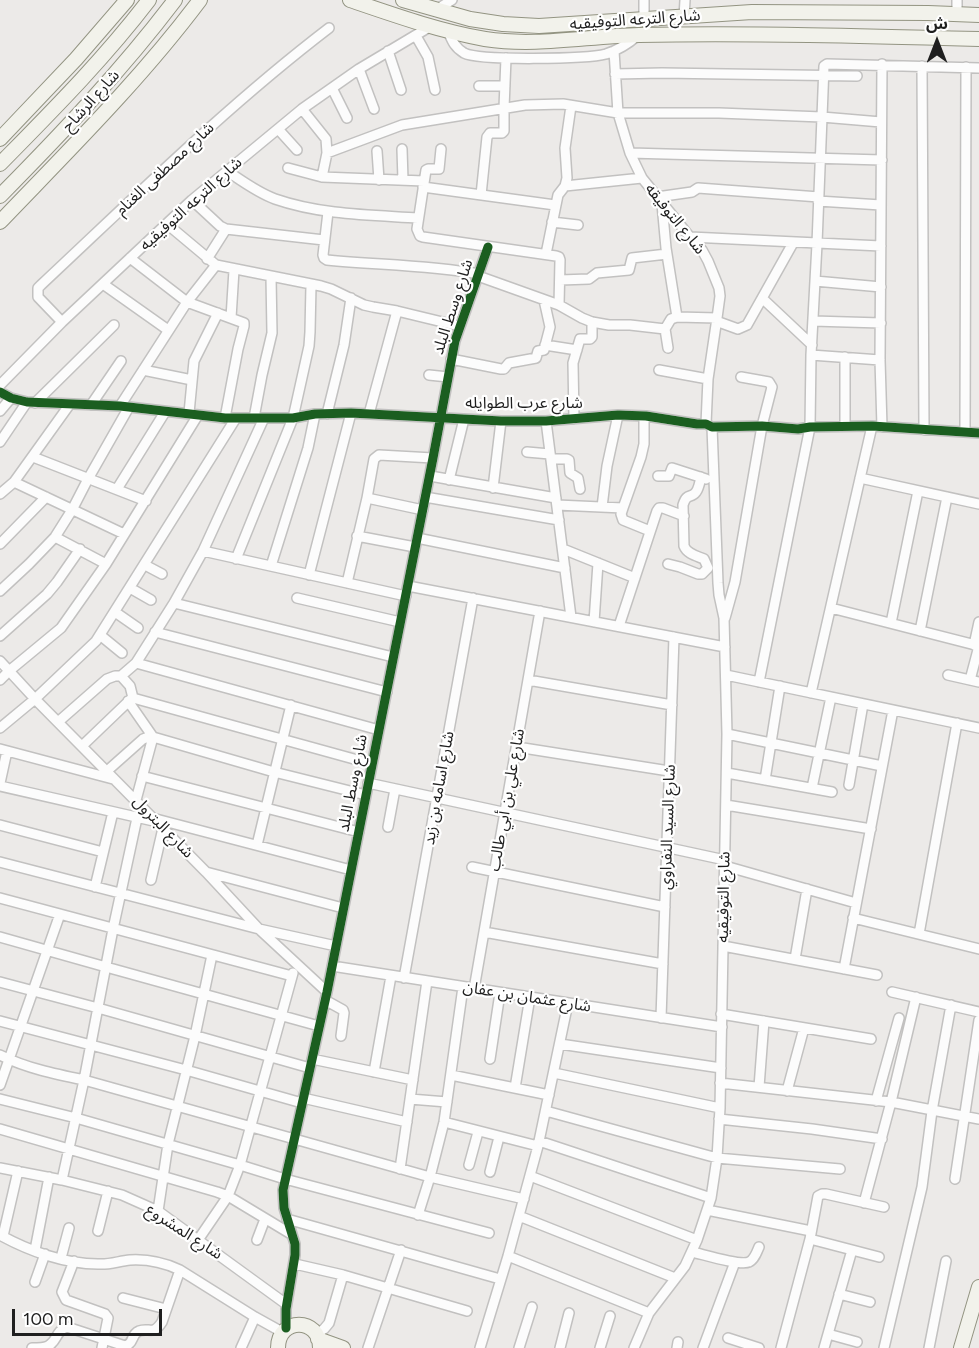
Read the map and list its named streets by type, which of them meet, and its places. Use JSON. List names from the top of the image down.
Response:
{
  "streets": {
    "main road": ["شارع الترعه التوفيقيه", "شارع الرشاح"],
    "street": [
      "شارع مصطفى الغنام",
      "شارع التوفيقه",
      "شارع وسط البلد",
      "شارع عرب الطوايله",
      "شارع اسامه بن زيد",
      "شارع علي بن أبي طالب",
      "شارع البترول",
      "شارع السيد النفراوي",
      "شارع التوفيقيه",
      "شارع عثمان بن عفان",
      "شارع المشروع"
    ]
  },
  "crossings": [
    ["شارع الترعه التوفيقيه", "شارع مصطفى الغنام"],
    ["شارع التوفيقه", "شارع عرب الطوايله"],
    ["شارع التوفيقه", "شارع التوفيقيه"],
    ["شارع وسط البلد", "شارع عرب الطوايله"],
    ["شارع وسط البلد", "شارع البترول"],
    ["شارع وسط البلد", "شارع عثمان بن عفان"],
    ["شارع وسط البلد", "شارع المشروع"],
    ["شارع عرب الطوايله", "شارع التوفيقيه"],
    ["شارع اسامه بن زيد", "شارع عثمان بن عفان"],
    ["شارع علي بن أبي طالب", "شارع عثمان بن عفان"],
    ["شارع السيد النفراوي", "شارع عثمان بن عفان"],
    ["شارع التوفيقيه", "شارع عثمان بن عفان"]
  ],
  "scale_bar": "100 m",
  "north": "top"
}
